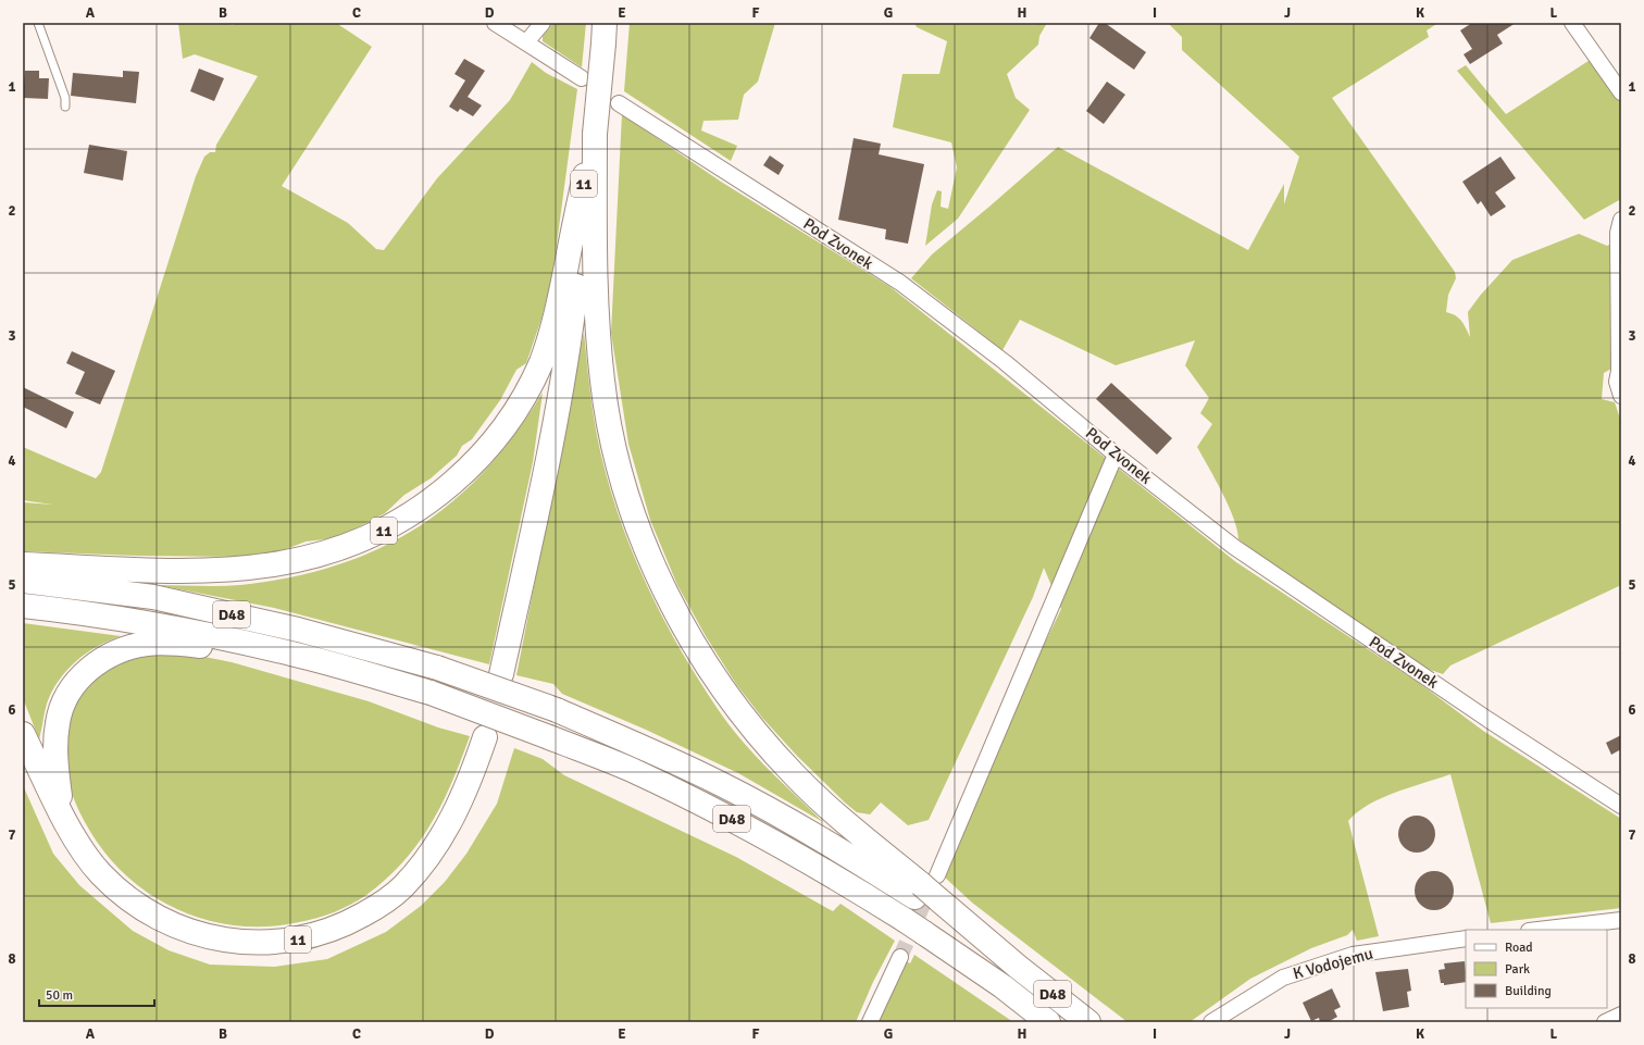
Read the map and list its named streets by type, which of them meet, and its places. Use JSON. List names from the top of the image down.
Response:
{
  "streets": {
    "main road": ["11", "D48"],
    "street": ["Pod Zvonek", "K Vodojemu"]
  },
  "legend": ["Road", "Park", "Building"],
  "scale_bar": "50 m",
  "grid": {
    "columns": [
      "A",
      "B",
      "C",
      "D",
      "E",
      "F",
      "G",
      "H",
      "I",
      "J",
      "K",
      "L"
    ],
    "rows": [
      "1",
      "2",
      "3",
      "4",
      "5",
      "6",
      "7",
      "8"
    ]
  }
}
